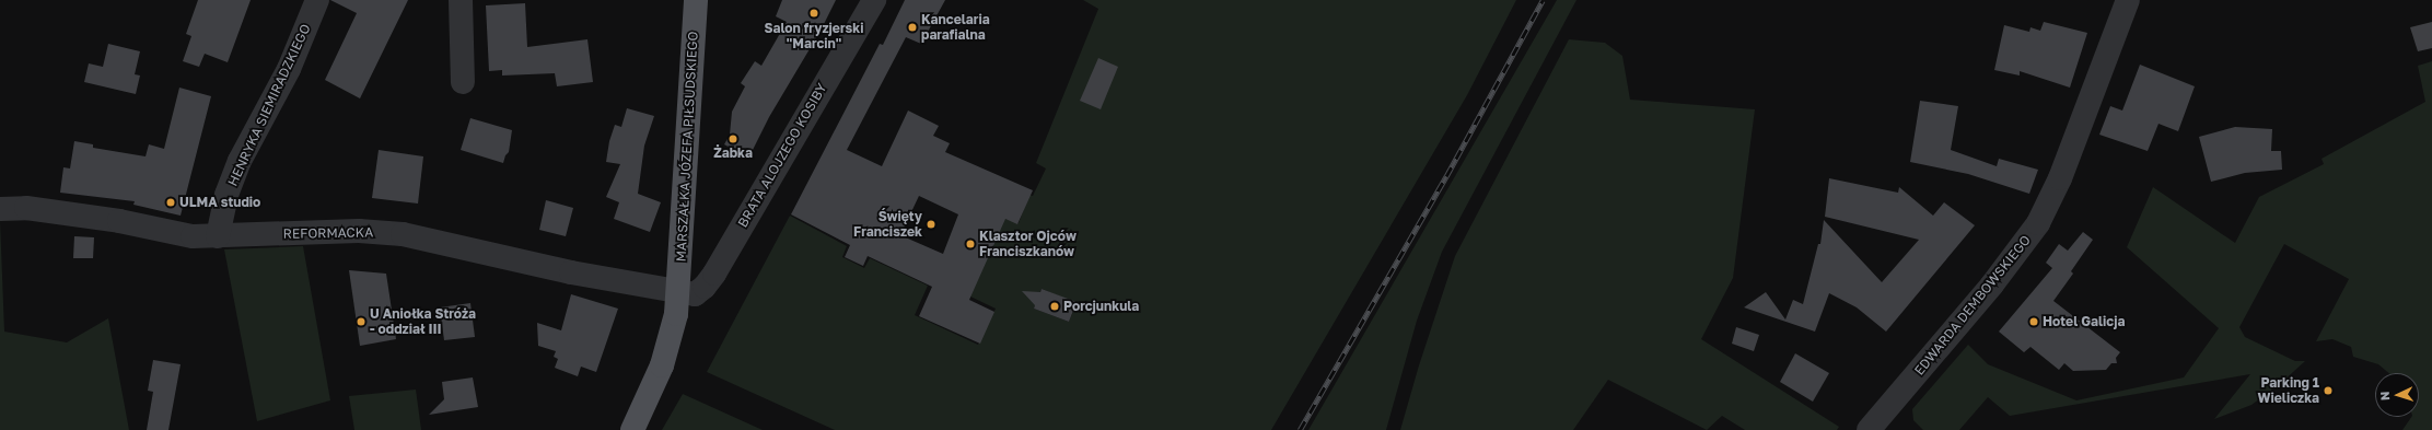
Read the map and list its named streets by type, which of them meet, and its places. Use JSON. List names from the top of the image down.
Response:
{
  "streets": {
    "main road": ["MARSZAŁKA JÓZEFA PIŁSUDSKIEGO"],
    "street": [
      "HENRYKA SIEMIRADZKIEGO",
      "BRATA ALOJZEGO KOSIBY",
      "REFORMACKA",
      "EDWARDA DEMBOWSKIEGO"
    ]
  },
  "crossings": [
    ["HENRYKA SIEMIRADZKIEGO", "REFORMACKA"],
    ["MARSZAŁKA JÓZEFA PIŁSUDSKIEGO", "BRATA ALOJZEGO KOSIBY"],
    ["MARSZAŁKA JÓZEFA PIŁSUDSKIEGO", "REFORMACKA"],
    ["BRATA ALOJZEGO KOSIBY", "REFORMACKA"]
  ],
  "places": [
    "Salon fryzjerski \"Marcin\"",
    "Kancelaria parafialna",
    "Żabka",
    "ULMA studio",
    "Święty Franciszek",
    "Klasztor Ojców Franciszkanów",
    "Porcjunkula",
    "U Aniołka Stróża - oddział III",
    "Hotel Galicja",
    "Parking 1 Wieliczka"
  ],
  "north": "left"
}
